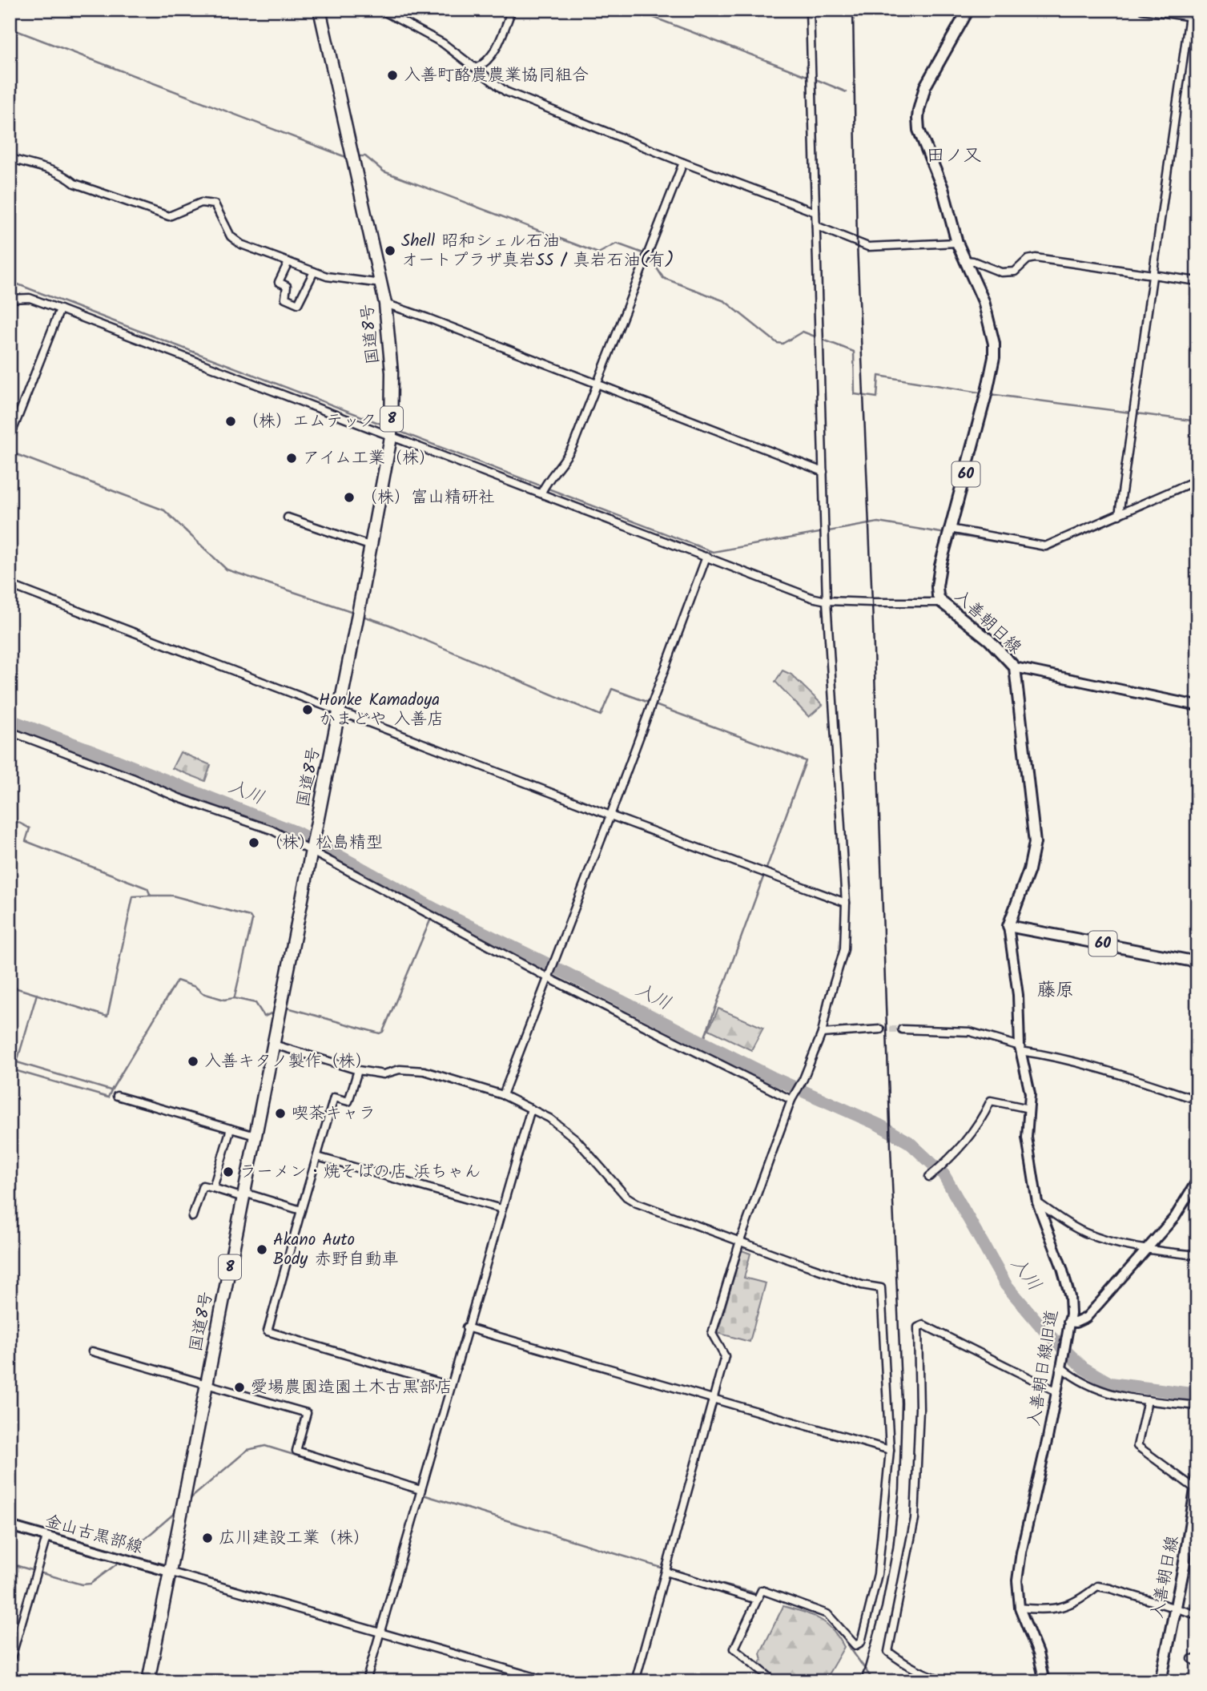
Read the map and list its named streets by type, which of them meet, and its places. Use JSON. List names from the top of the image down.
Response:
{
  "streets": {
    "highway": ["国道8号", "8"],
    "main road": ["60", "入善朝日線"],
    "street": ["入善朝日線旧道", "金山古黒部線"]
  },
  "crossings": [
    ["国道8号", "金山古黒部線"],
    ["60", "入善朝日線"],
    ["60", "入善朝日線旧道"],
    ["入善朝日線", "入善朝日線旧道"]
  ],
  "districts": ["田ノ又", "藤原"],
  "water": ["入川"],
  "places": [
    "入善町酪農農業協同組合",
    "Shell 昭和シェル石油 オートプラザ真岩SS / 真岩石油(有)",
    "（株）エムテック",
    "アイム工業（株）",
    "（株）富山精研社",
    "Honke Kamadoya かまどや 入善店",
    "（株）松島精型",
    "入善キタノ製作（株）",
    "喫茶キャラ",
    "ラーメン・焼そばの店 浜ちゃん",
    "Akano Auto Body 赤野自動車",
    "愛場農園造園土木古黒部店",
    "広川建設工業（株）"
  ]
}
